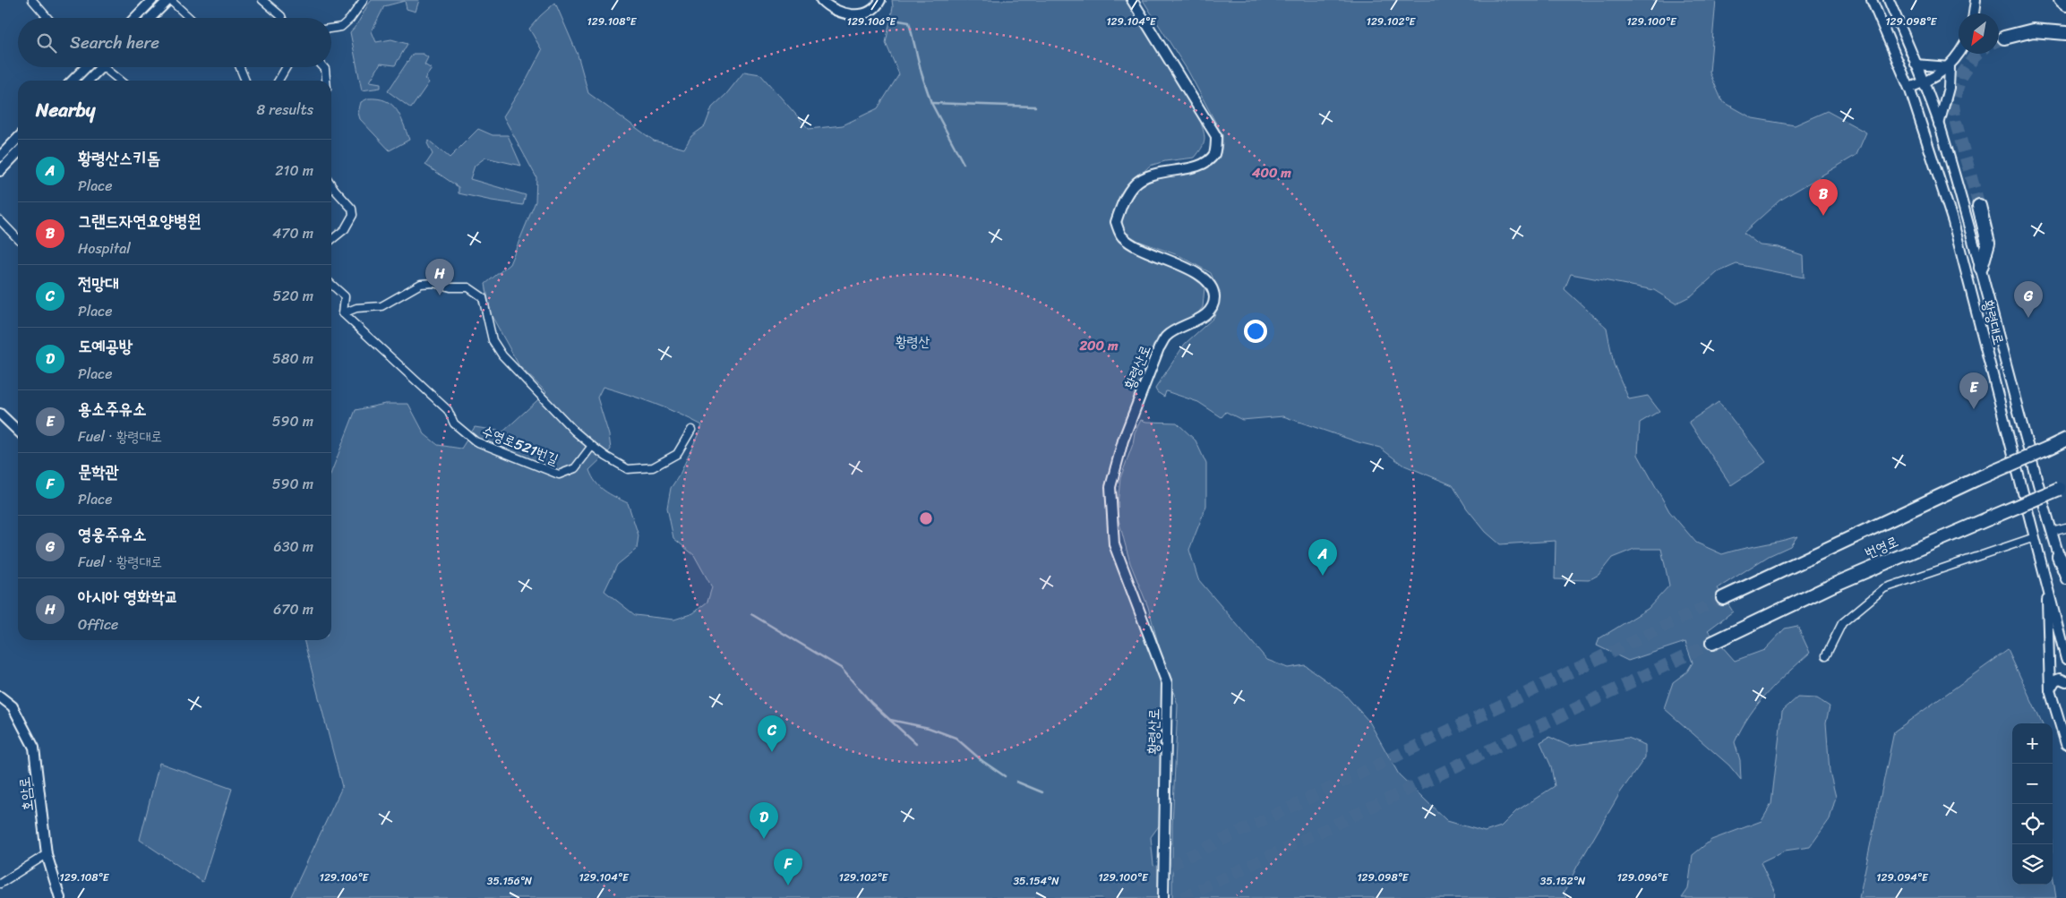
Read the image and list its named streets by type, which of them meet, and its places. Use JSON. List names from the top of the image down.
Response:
{
  "streets": {
    "highway": ["번영로"],
    "main road": ["황령대로", "황령산로", "호암로"],
    "street": ["수영로521번길"]
  },
  "parks": ["황령산"],
  "north": "bottom left",
  "page": {
    "search": "Search here",
    "heading": ["Nearby", "8 results"],
    "list": [
      {
        "mark": "A",
        "name": "황령산스키돔",
        "note": "Place",
        "value": "210 m"
      },
      {
        "mark": "B",
        "name": "그랜드자연요양병원",
        "note": "Hospital",
        "value": "470 m"
      },
      {
        "mark": "C",
        "name": "전망대",
        "note": "Place",
        "value": "520 m"
      },
      {
        "mark": "D",
        "name": "도예공방",
        "note": "Place",
        "value": "580 m"
      },
      {
        "mark": "E",
        "name": "용소주유소",
        "note": "Fuel · 황령대로",
        "value": "590 m"
      },
      {
        "mark": "F",
        "name": "문학관",
        "note": "Place",
        "value": "590 m"
      },
      {
        "mark": "G",
        "name": "영웅주유소",
        "note": "Fuel · 황령대로",
        "value": "630 m"
      },
      {
        "mark": "H",
        "name": "아시아 영화학교",
        "note": "Office",
        "value": "670 m"
      }
    ],
    "pins": [
      "B",
      "H",
      "G",
      "E",
      "A",
      "C",
      "D",
      "F"
    ],
    "map_buttons": ["+", "−"]
  },
  "coordinates": [
    "129.108°E",
    "129.106°E",
    "129.104°E",
    "129.102°E",
    "129.100°E",
    "129.098°E",
    "129.096°E",
    "129.094°E",
    "35.156°N",
    "35.154°N",
    "35.152°N"
  ],
  "rings": ["400 m", "200 m"]
}
